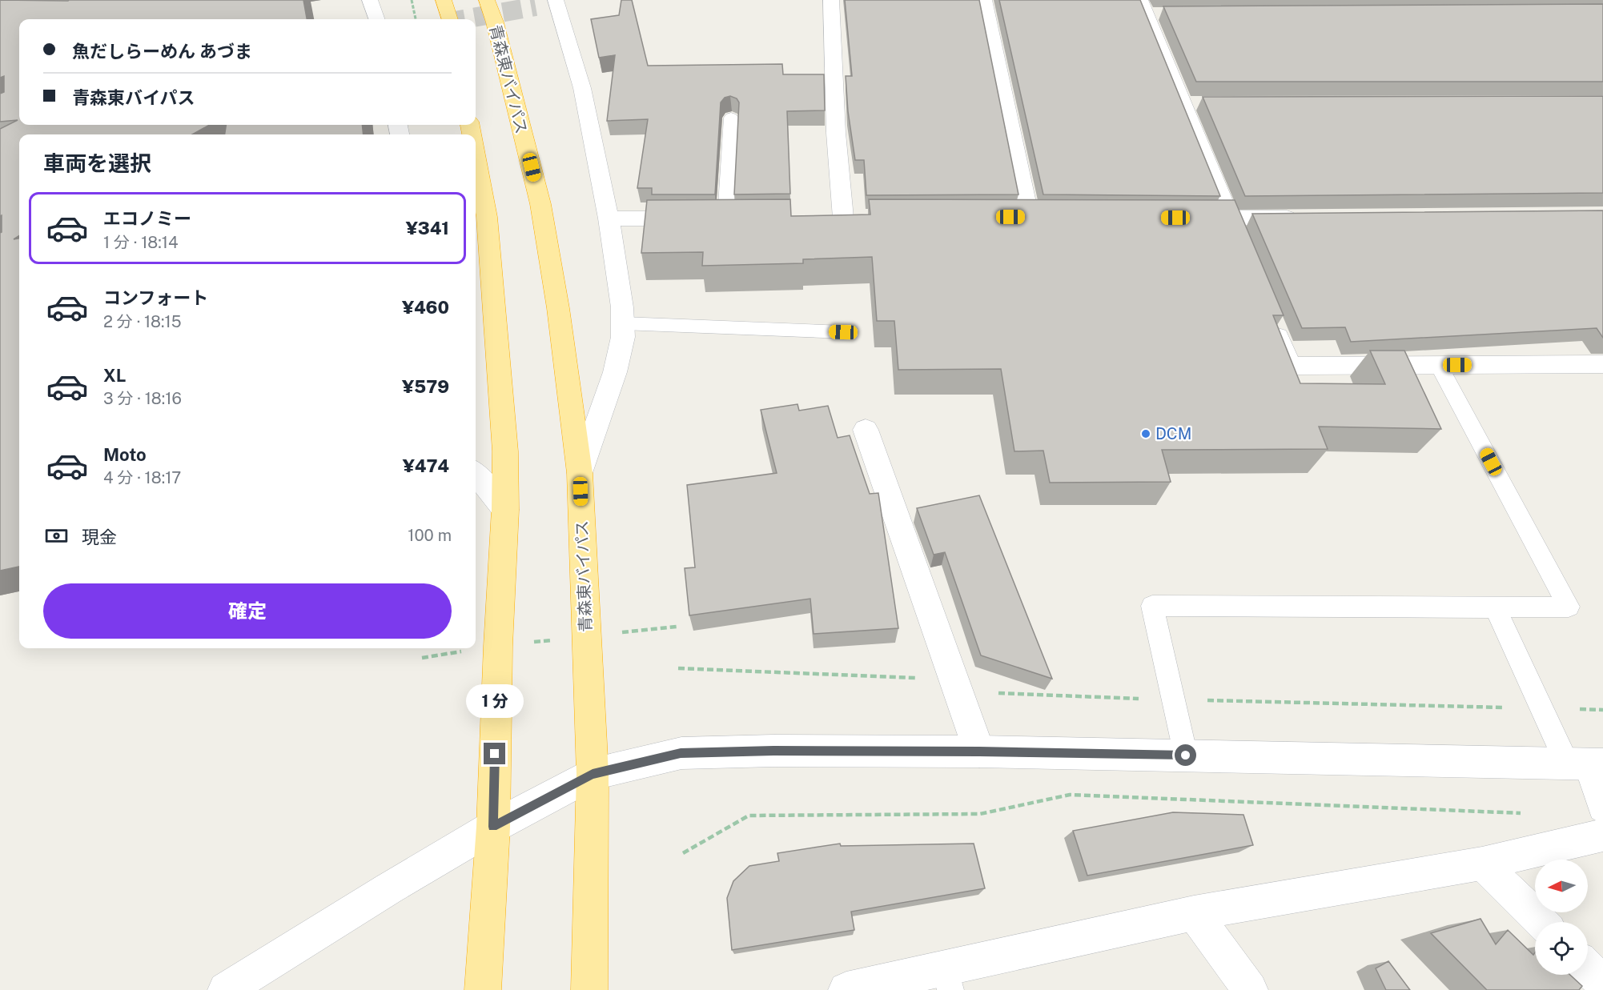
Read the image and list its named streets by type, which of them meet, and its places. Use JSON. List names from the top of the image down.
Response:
{
  "streets": {
    "highway": ["青森東バイパス"]
  },
  "places": ["DCM"],
  "north": "left",
  "page": {
    "banner": ["魚だしらーめん あづま", "青森東バイパス"],
    "heading": "車両を選択",
    "list": [
      {
        "name": "エコノミー",
        "note": "1 分 · 18:14",
        "value": "¥341"
      },
      {
        "name": "コンフォート",
        "note": "2 分 · 18:15",
        "value": "¥460"
      },
      {
        "name": "XL",
        "note": "3 分 · 18:16",
        "value": "¥579"
      },
      {
        "name": "Moto",
        "note": "4 分 · 18:17",
        "value": "¥474"
      }
    ],
    "pay": ["現金", "100 m"],
    "buttons": "確定",
    "bubble": "1 分"
  }
}
